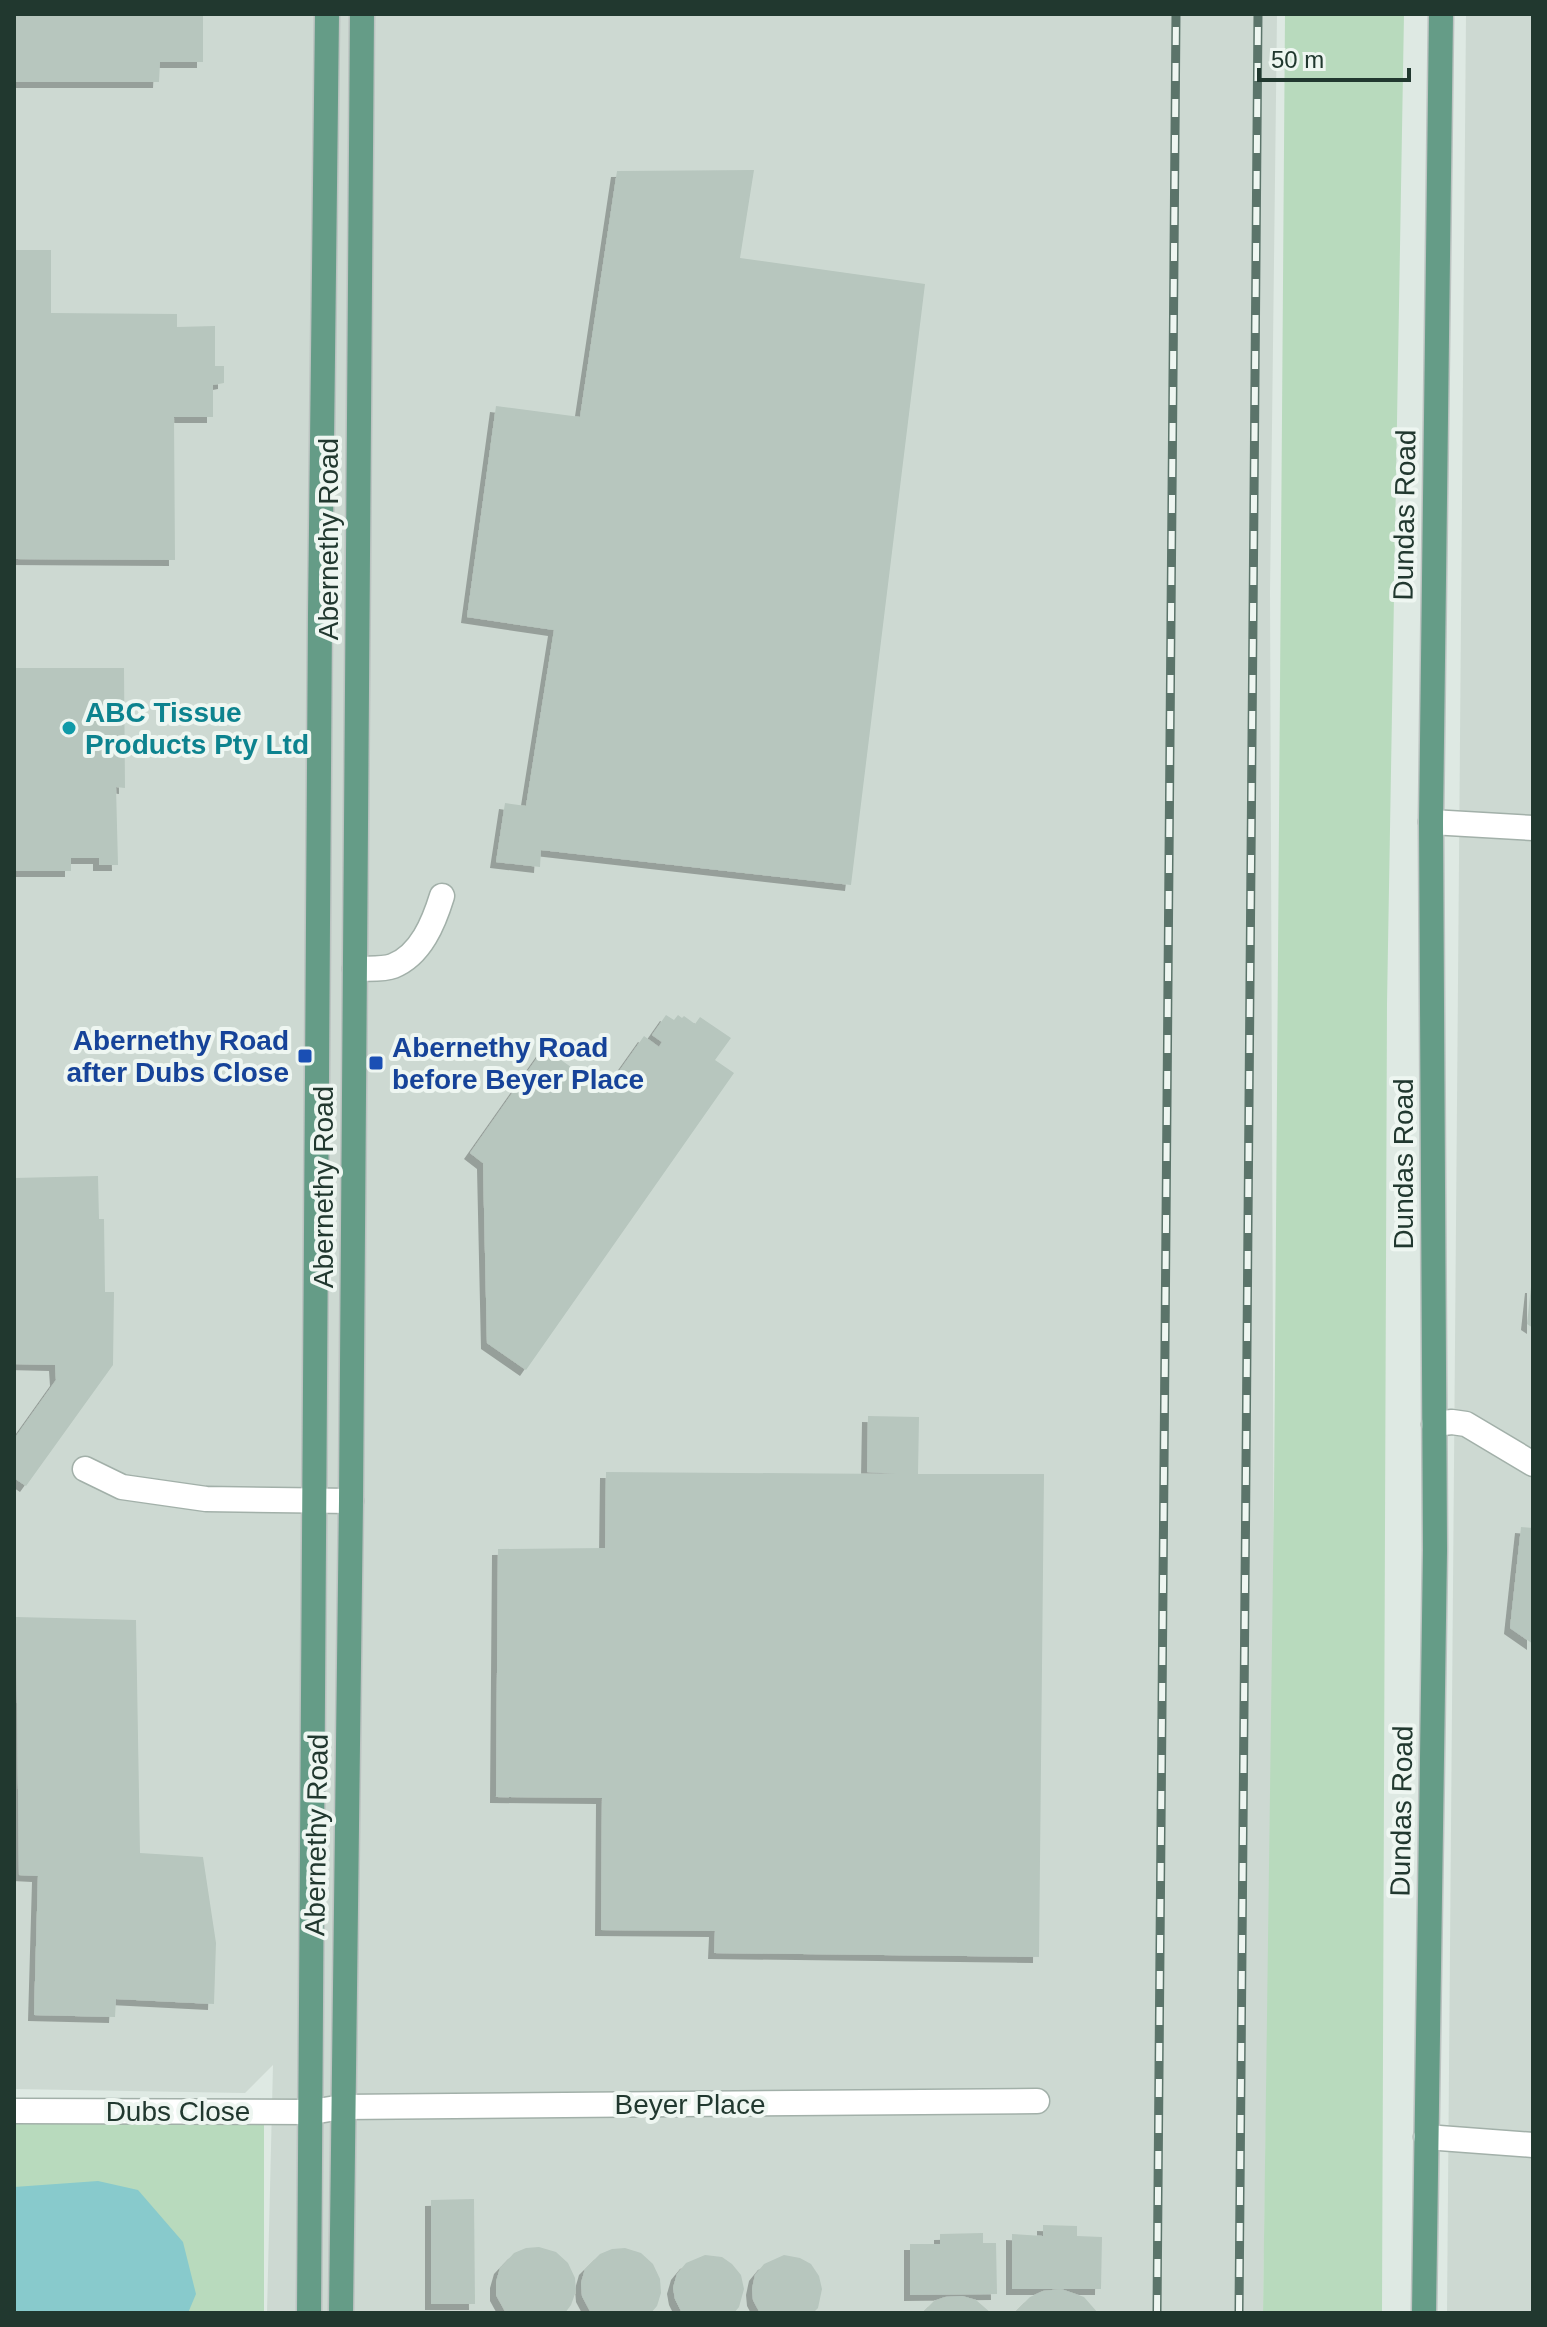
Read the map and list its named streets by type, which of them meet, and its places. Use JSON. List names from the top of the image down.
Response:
{
  "streets": {
    "main road": ["Dundas Road", "Abernethy Road"],
    "street": ["Beyer Place", "Dubs Close"]
  },
  "crossings": [
    ["Abernethy Road", "Beyer Place"],
    ["Abernethy Road", "Dubs Close"],
    ["Beyer Place", "Dubs Close"]
  ],
  "places": {
    "other": ["ABC Tissue Products Pty Ltd"],
    "transit": ["Abernethy Road after Dubs Close", "Abernethy Road before Beyer Place"]
  },
  "scale_bar": "50 m"
}
